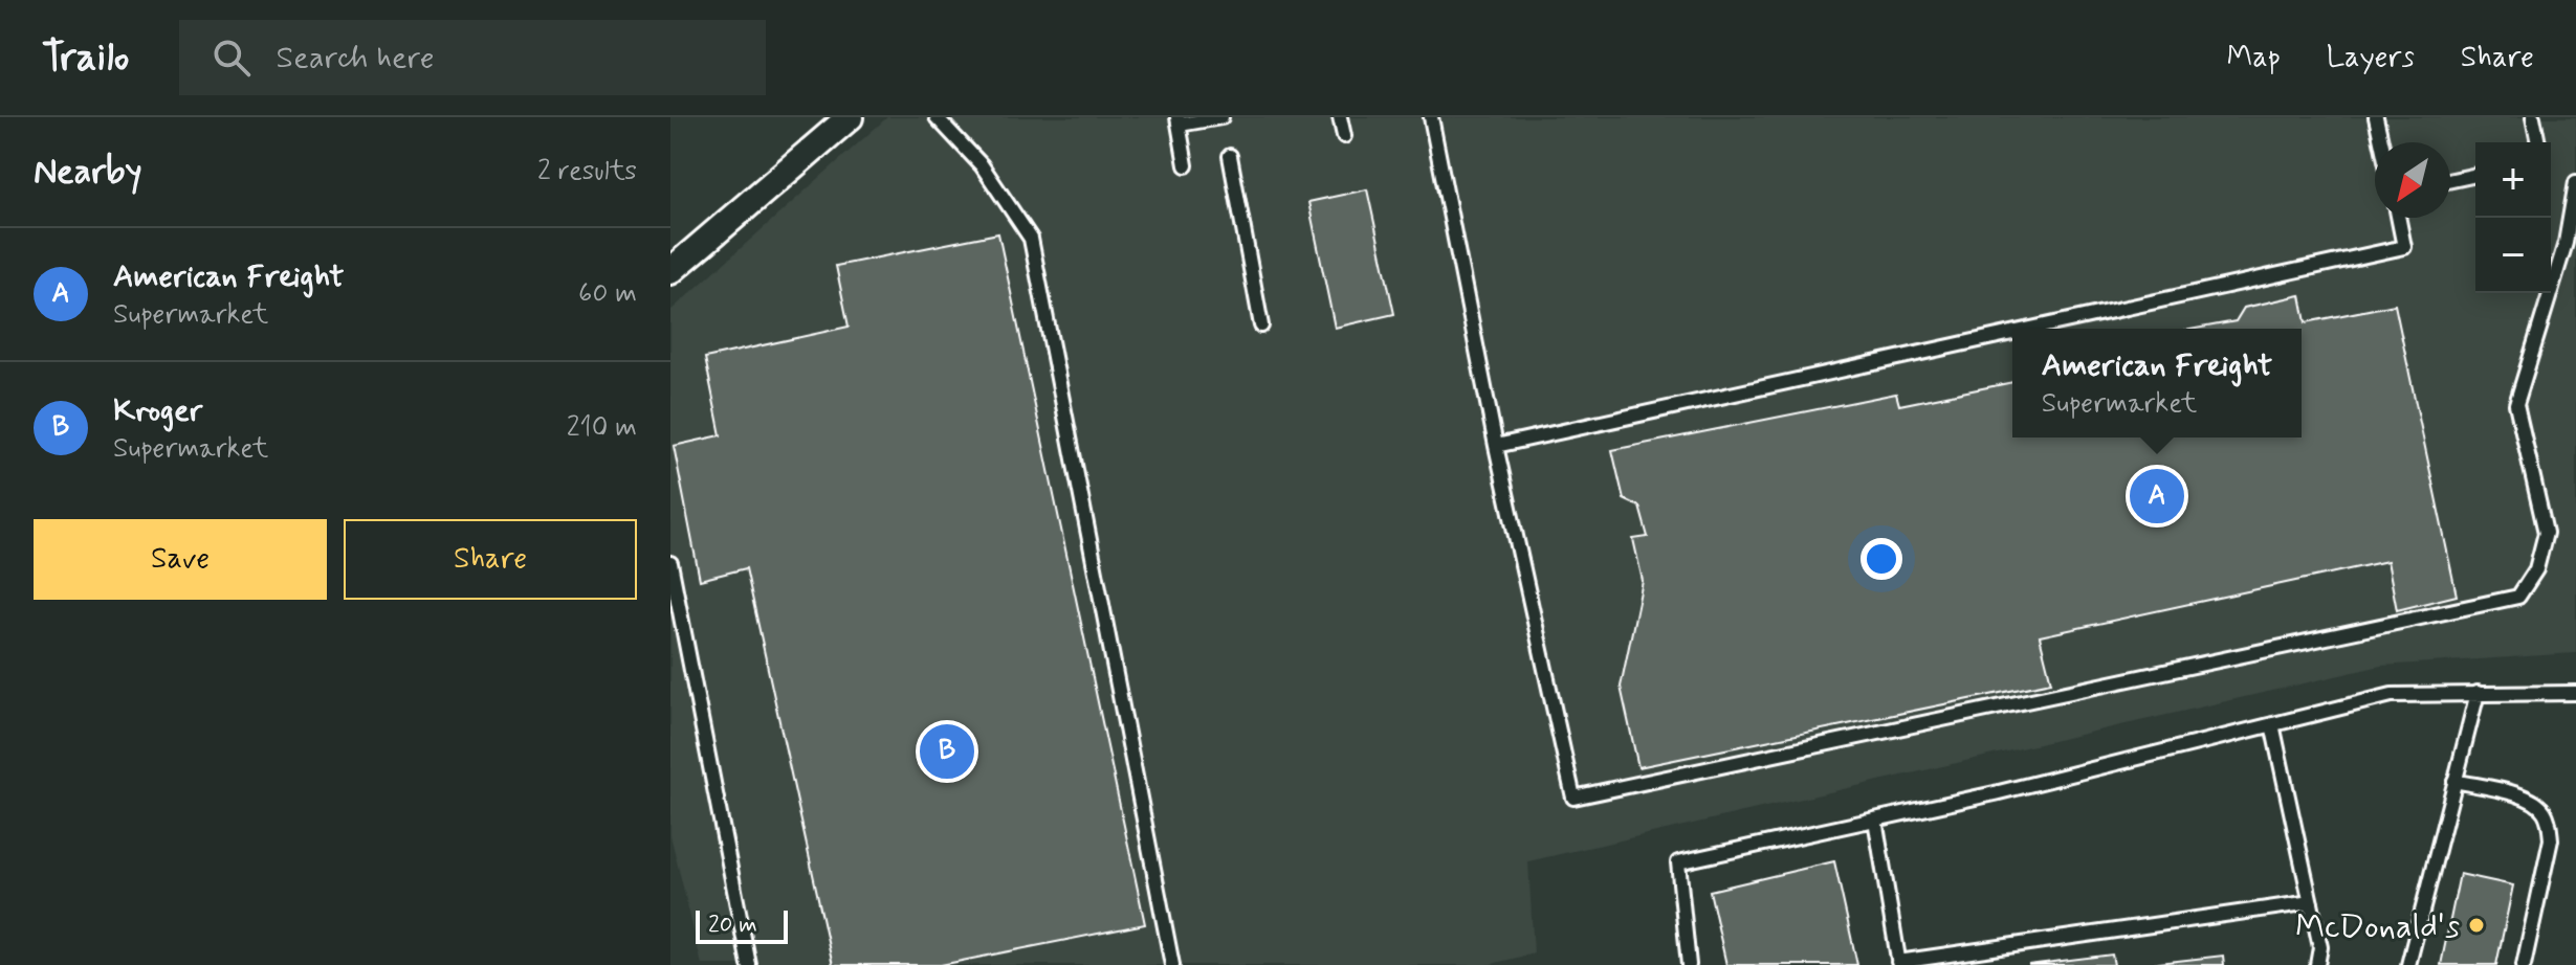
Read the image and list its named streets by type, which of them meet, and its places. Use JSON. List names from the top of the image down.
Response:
{
  "places": ["McDonald's"],
  "scale_bar": "20 m",
  "north": "bottom left",
  "page": {
    "header": "Trailo",
    "search": "Search here",
    "nav": ["Map", "Layers", "Share"],
    "heading": ["Nearby", "2 results"],
    "map_buttons": ["+", "−"],
    "list": [
      {
        "mark": "A",
        "name": "American Freight",
        "note": "Supermarket",
        "value": "60 m"
      },
      {
        "mark": "B",
        "name": "Kroger",
        "note": "Supermarket",
        "value": "210 m"
      }
    ],
    "popup": ["American Freight", "Supermarket"],
    "pins": ["A", "B"],
    "buttons": ["Save", "Share"],
    "scale": "20 m"
  }
}
